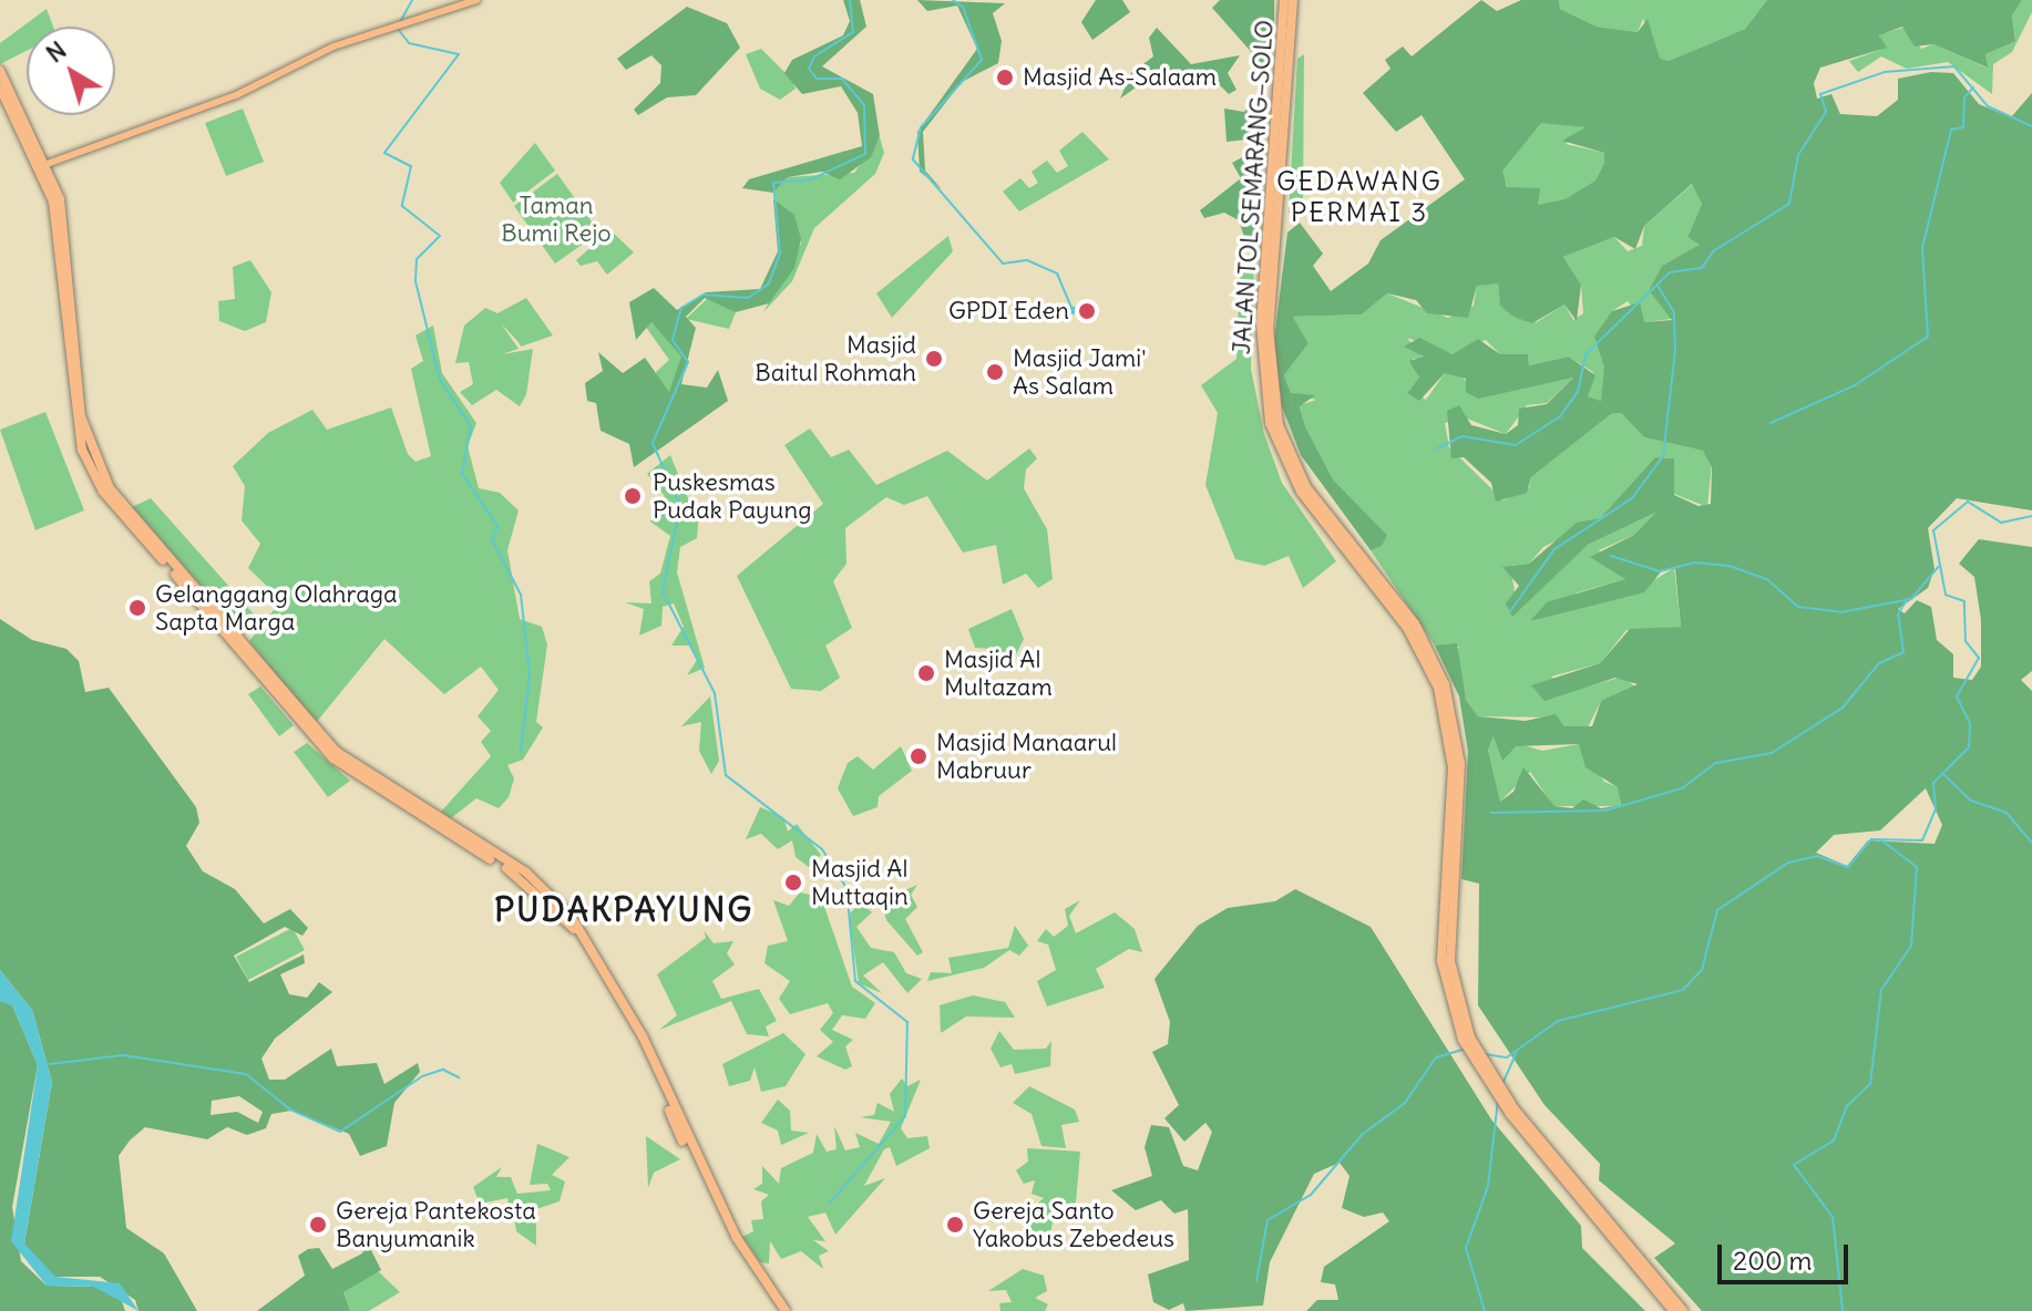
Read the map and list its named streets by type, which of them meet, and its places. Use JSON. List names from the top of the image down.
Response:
{
  "streets": {
    "highway": ["JALAN TOL SEMARANG–SOLO"]
  },
  "districts": ["GEDAWANG PERMAI 3", "PUDAKPAYUNG"],
  "parks": ["Taman Bumi Rejo"],
  "places": [
    "Masjid As-Salaam",
    "GPDI Eden",
    "Masjid Baitul Rohmah",
    "Masjid Jami' As Salam",
    "Puskesmas Pudak Payung",
    "Gelanggang Olahraga Sapta Marga",
    "Masjid Al Multazam",
    "Masjid Manaarul Mabruur",
    "Masjid Al Muttaqin",
    "Gereja Pantekosta Banyumanik",
    "Gereja Santo Yakobus Zebedeus"
  ],
  "scale_bar": "200 m",
  "north": "top left"
}
